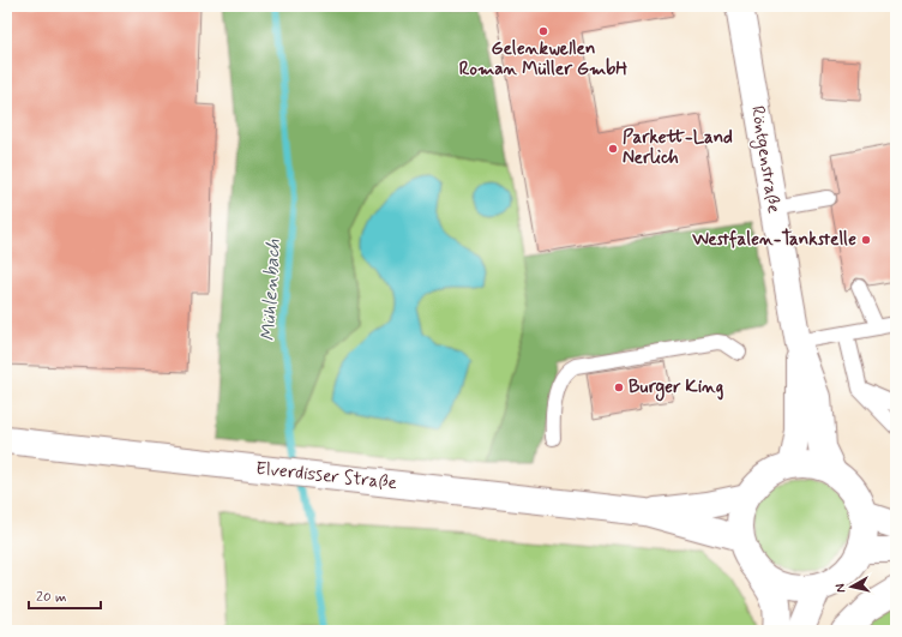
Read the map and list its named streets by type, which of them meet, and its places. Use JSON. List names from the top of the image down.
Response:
{
  "streets": {
    "main road": ["Röntgenstraße", "Elverdisser Straße"]
  },
  "crossings": [
    ["Röntgenstraße", "Elverdisser Straße"]
  ],
  "water": ["Mühlenbach"],
  "places": [
    "Gelenkwellen Roman Müller GmbH",
    "Parkett-Land Nerlich",
    "Westfalen-Tankstelle",
    "Burger King"
  ],
  "scale_bar": "20 m",
  "north": "left"
}
